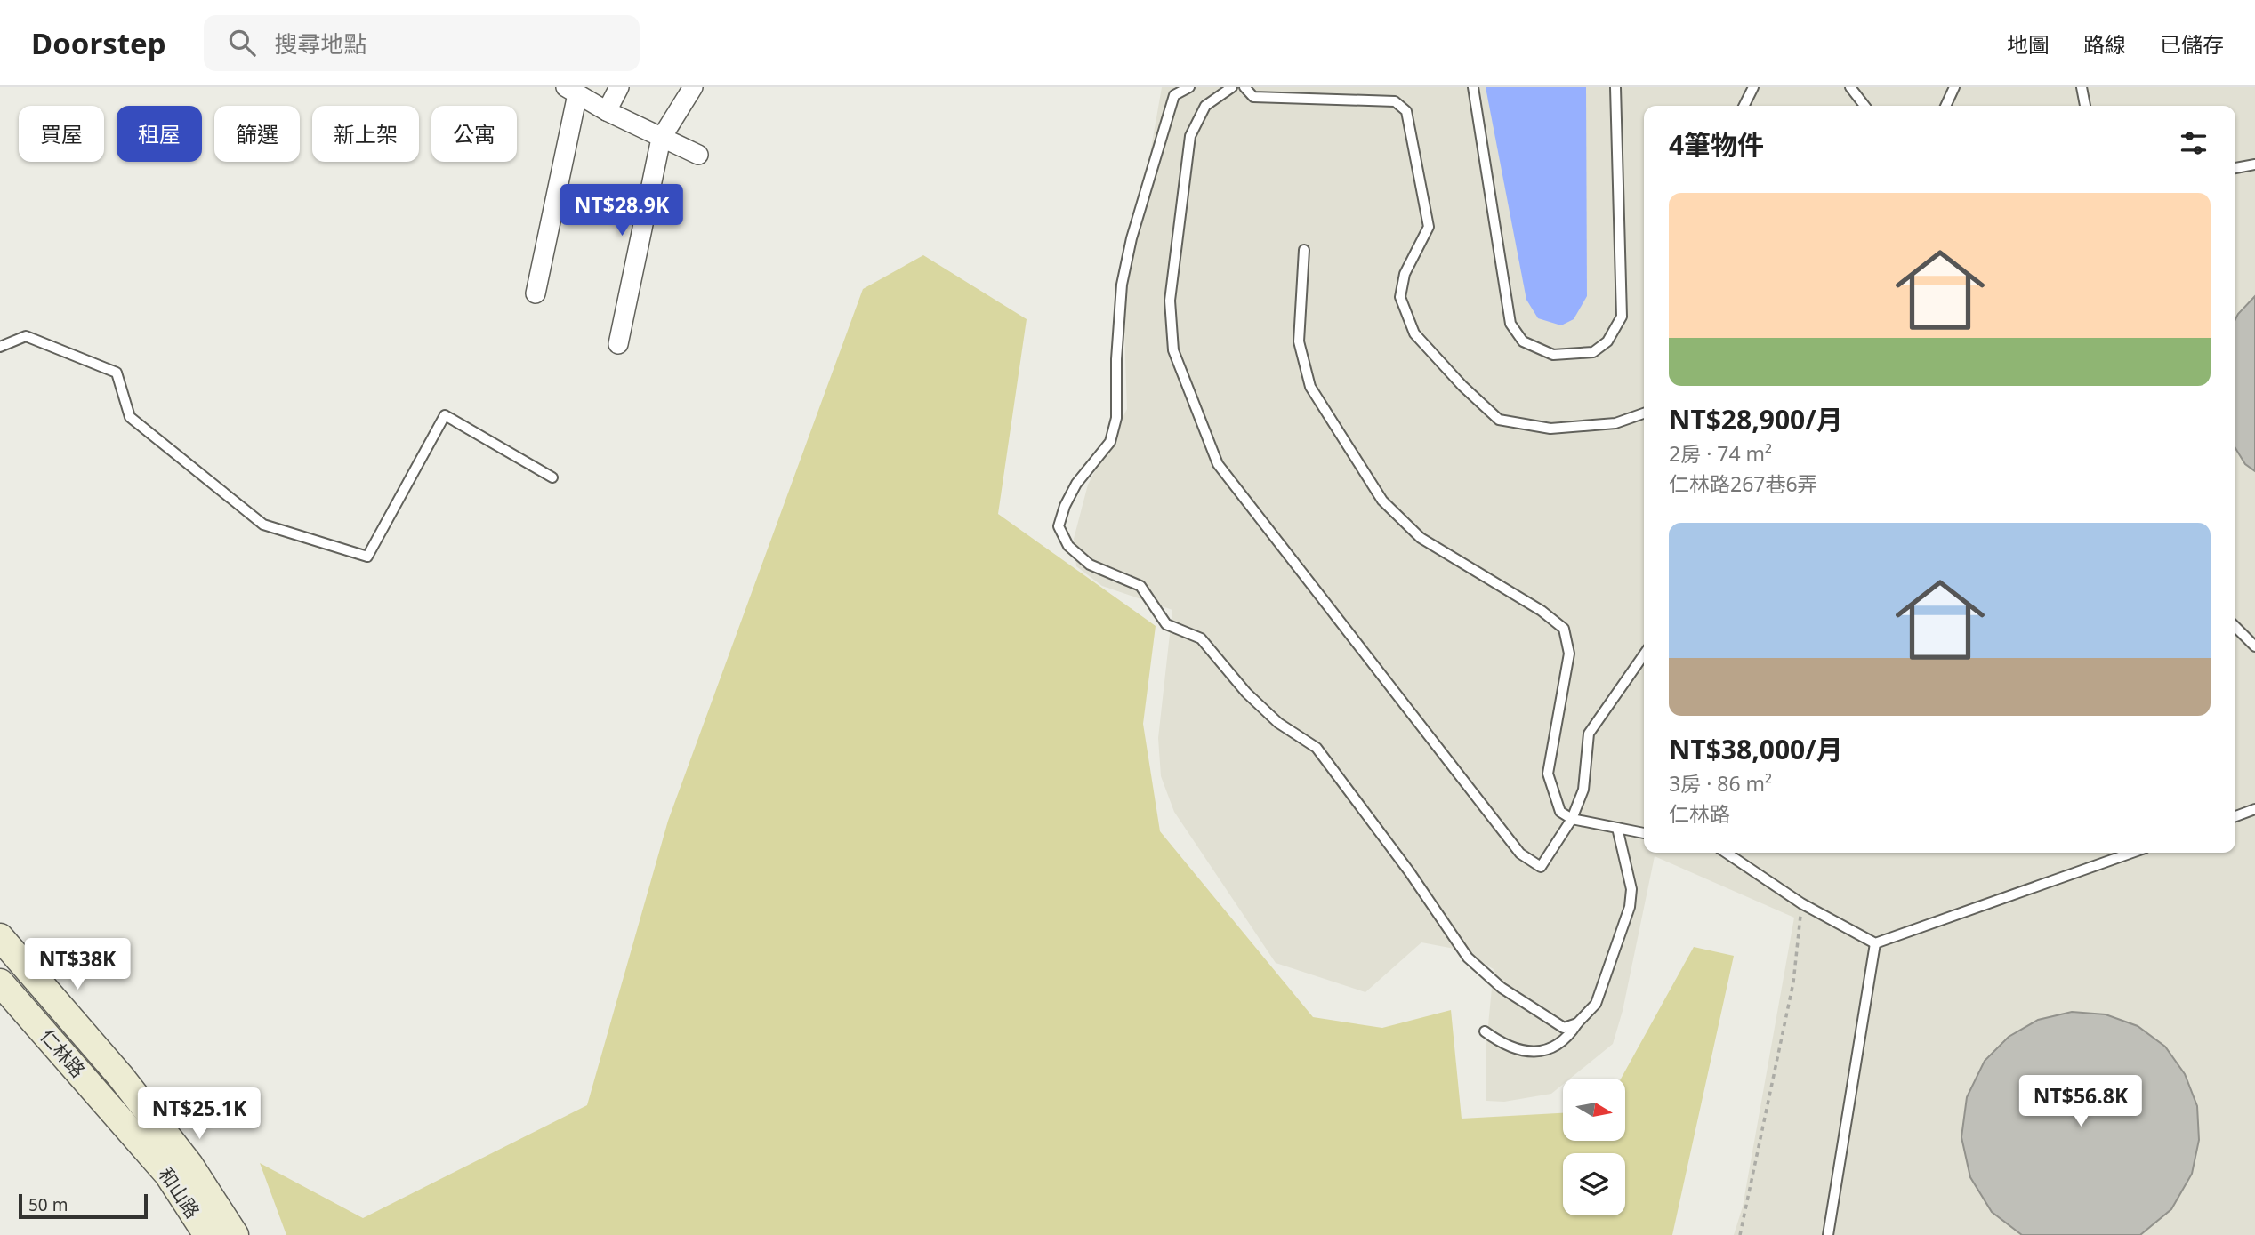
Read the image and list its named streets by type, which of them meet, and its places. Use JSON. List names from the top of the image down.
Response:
{
  "streets": {
    "main road": ["仁林路", "和山路"]
  },
  "crossings": [
    ["仁林路", "和山路"]
  ],
  "scale_bar": "50 m",
  "north": "right",
  "page": {
    "header": "Doorstep",
    "search": "搜尋地點",
    "nav": ["地圖", "路線", "已儲存"],
    "chip": [
      "買屋",
      "租屋",
      "篩選",
      "新上架",
      "公寓"
    ],
    "heading": "4筆物件",
    "list": [
      {
        "name": "NT$28,900/月",
        "note": "2房 · 74 m² · 仁林路267巷6弄"
      },
      {
        "name": "NT$38,000/月",
        "note": "3房 · 86 m² · 仁林路"
      }
    ],
    "price": [
      "NT$28.9K",
      "NT$38K",
      "NT$56.8K",
      "NT$25.1K"
    ],
    "scale": "50 m"
  }
}
